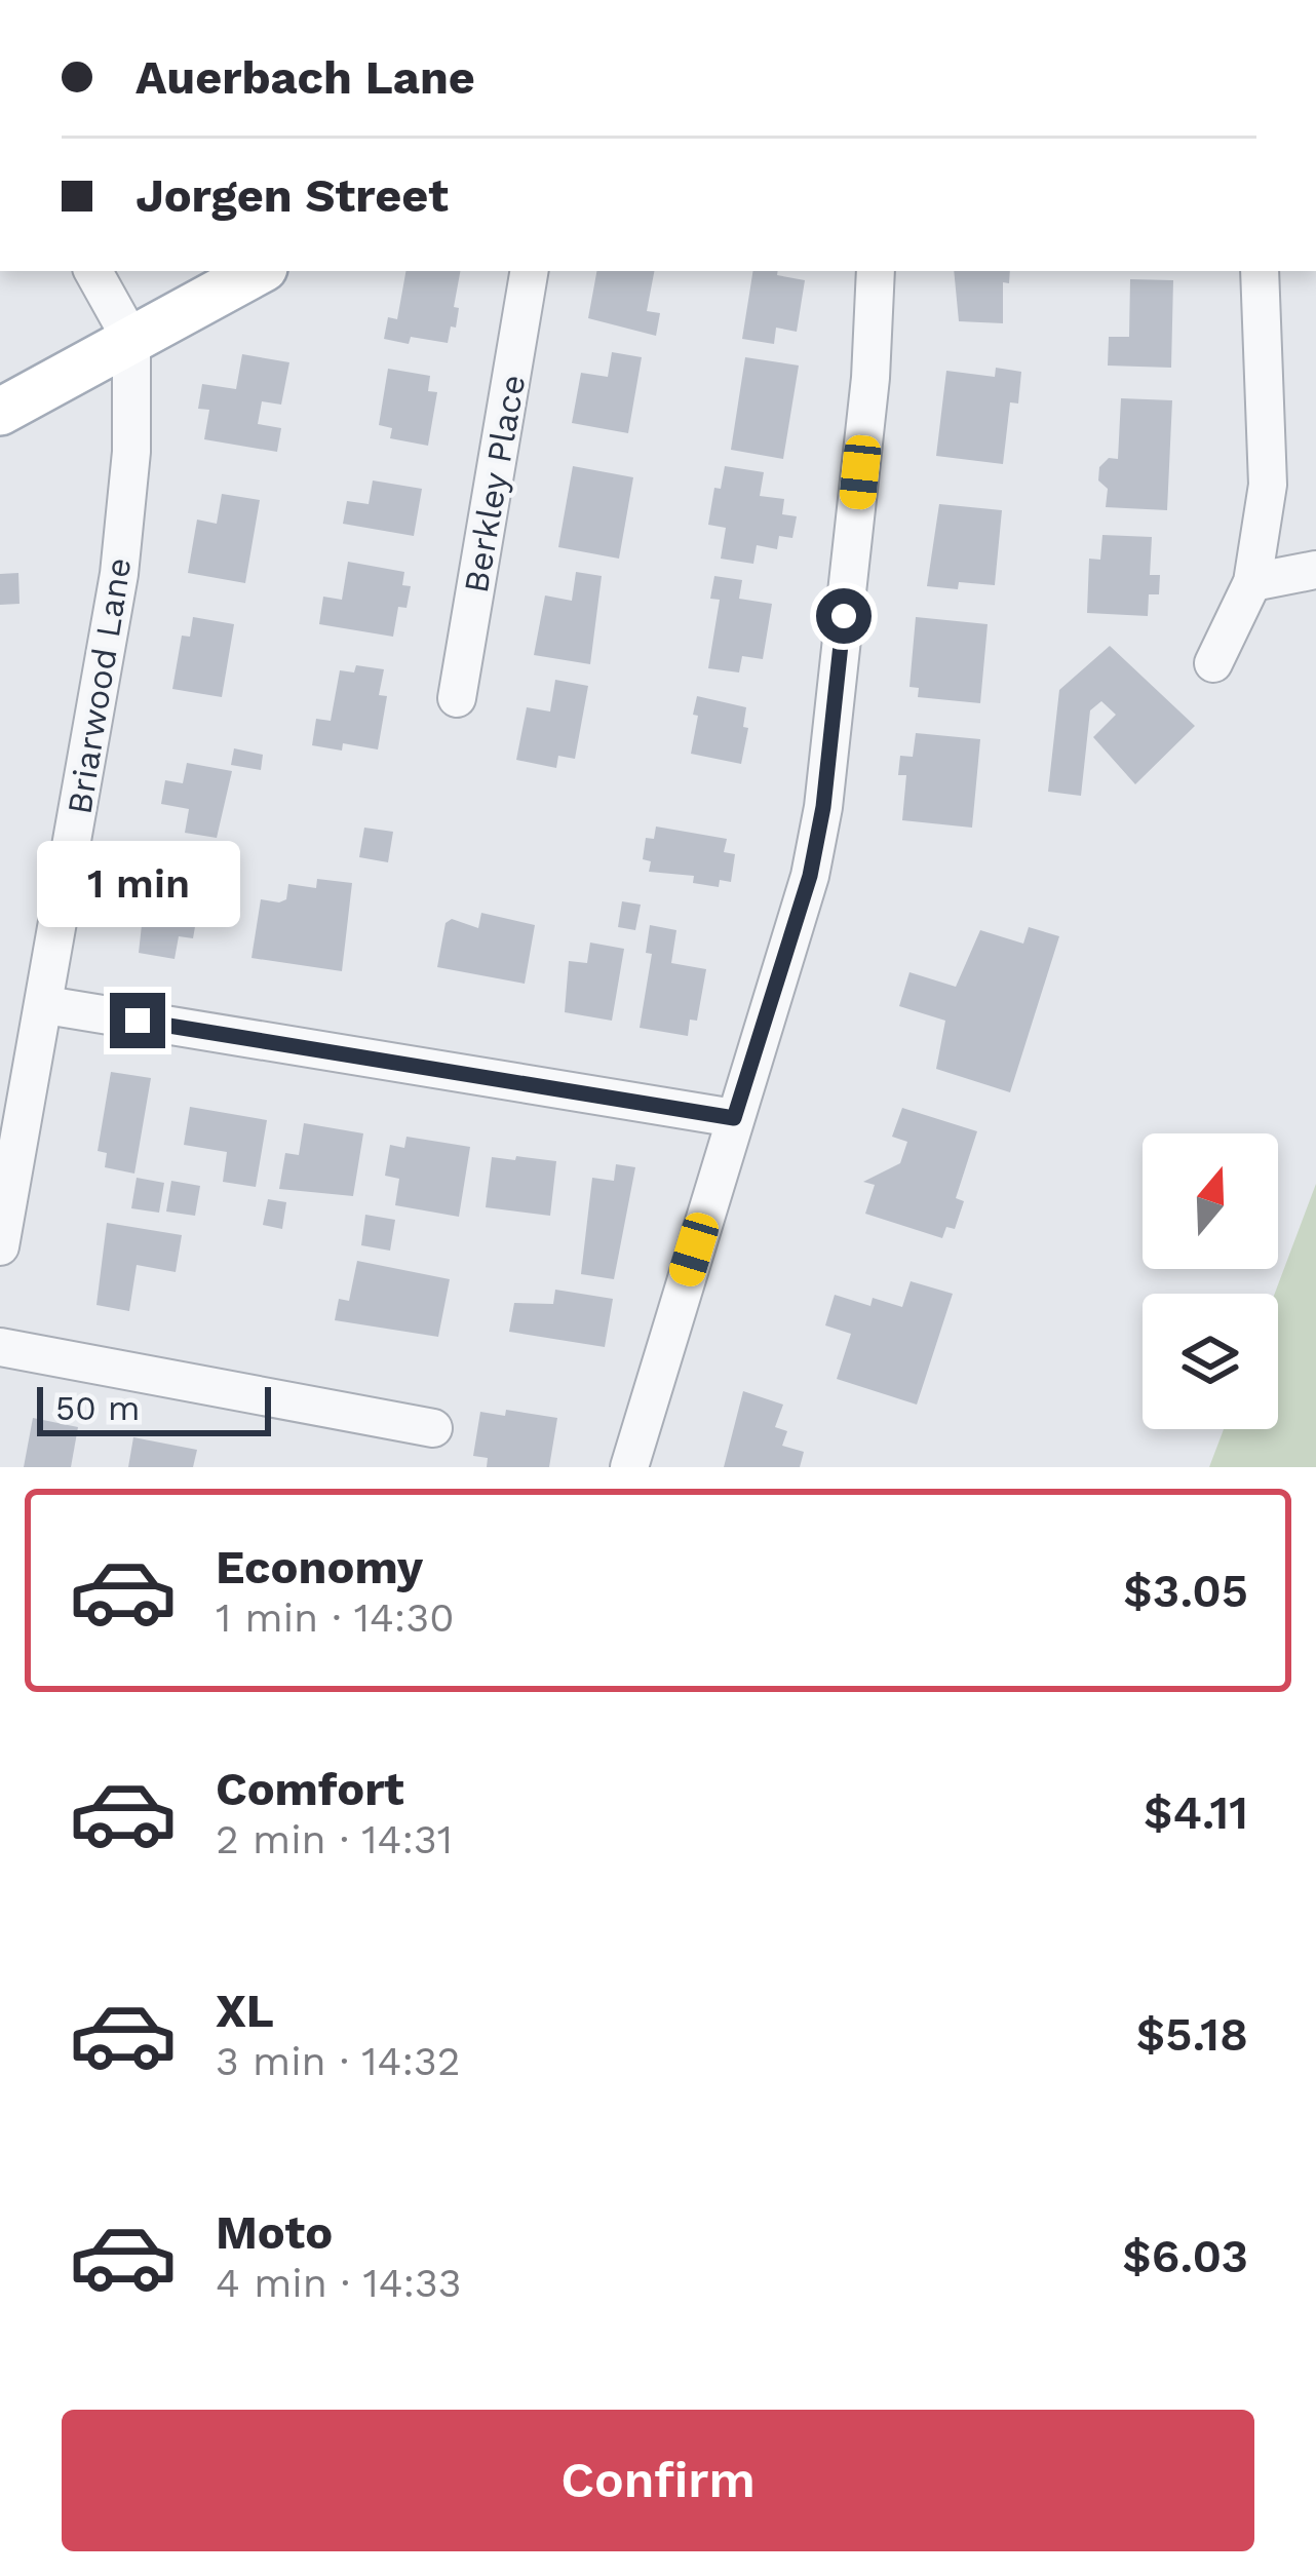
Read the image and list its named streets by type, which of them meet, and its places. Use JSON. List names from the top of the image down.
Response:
{
  "streets": {
    "street": ["Berkley Place", "Briarwood Lane"]
  },
  "scale_bar": "50 m",
  "north": "top",
  "page": {
    "banner": ["Auerbach Lane", "Jorgen Street"],
    "bubble": "1 min",
    "scale": "50 m",
    "list": [
      {
        "name": "Economy",
        "note": "1 min · 14:30",
        "value": "$3.05"
      },
      {
        "name": "Comfort",
        "note": "2 min · 14:31",
        "value": "$4.11"
      },
      {
        "name": "XL",
        "note": "3 min · 14:32",
        "value": "$5.18"
      },
      {
        "name": "Moto",
        "note": "4 min · 14:33",
        "value": "$6.03"
      }
    ],
    "buttons": "Confirm"
  }
}
